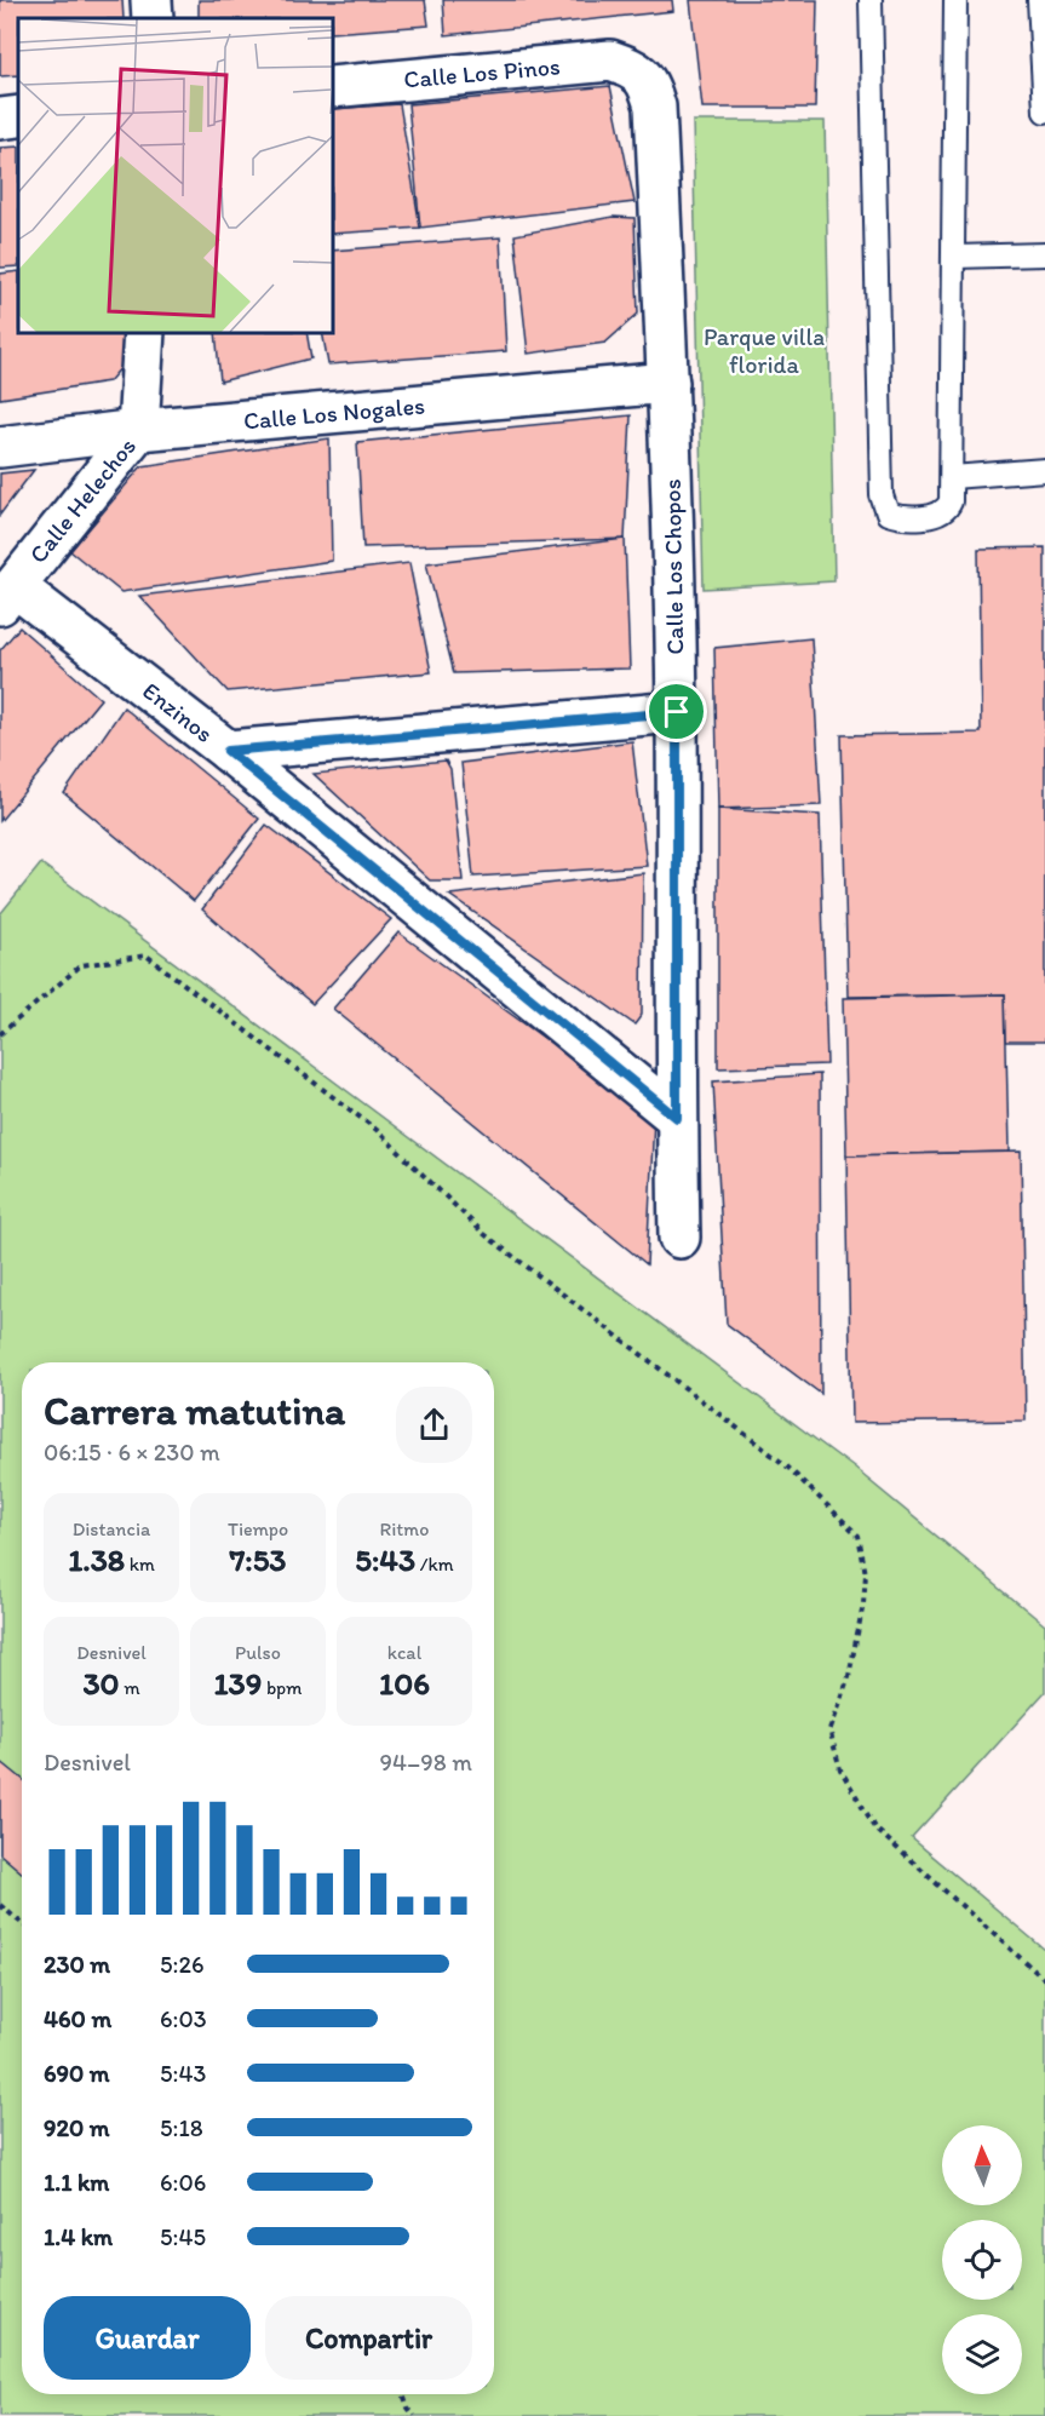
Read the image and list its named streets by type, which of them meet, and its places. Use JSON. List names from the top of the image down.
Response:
{
  "streets": {
    "street": [
      "Calle Los Pinos",
      "Calle Los Nogales",
      "Calle Helechos",
      "Calle Los Chopos",
      "Enzinos"
    ]
  },
  "crossings": [
    ["Calle Los Pinos", "Calle Los Chopos"],
    ["Calle Los Nogales", "Calle Helechos"],
    ["Calle Los Nogales", "Calle Los Chopos"],
    ["Calle Helechos", "Enzinos"],
    ["Calle Los Chopos", "Enzinos"]
  ],
  "parks": ["Parque villa florida"],
  "north": "top",
  "page": {
    "heading": ["Carrera matutina", "06:15 · 6 × 230 m"],
    "stats": [
      ["Distancia", "1.38 km"],
      ["Tiempo", "7:53"],
      ["Ritmo", "5:43 /km"],
      ["Desnivel", "30 m"],
      ["Pulso", "139 bpm"],
      ["kcal", "106"]
    ],
    "chart": ["Desnivel", "94–98 m"],
    "list": [
      {
        "name": "230 m",
        "note": "5:26"
      },
      {
        "name": "460 m",
        "note": "6:03"
      },
      {
        "name": "690 m",
        "note": "5:43"
      },
      {
        "name": "920 m",
        "note": "5:18"
      },
      {
        "name": "1.1 km",
        "note": "6:06"
      },
      {
        "name": "1.4 km",
        "note": "5:45"
      }
    ],
    "buttons": ["Guardar", "Compartir"]
  }
}
